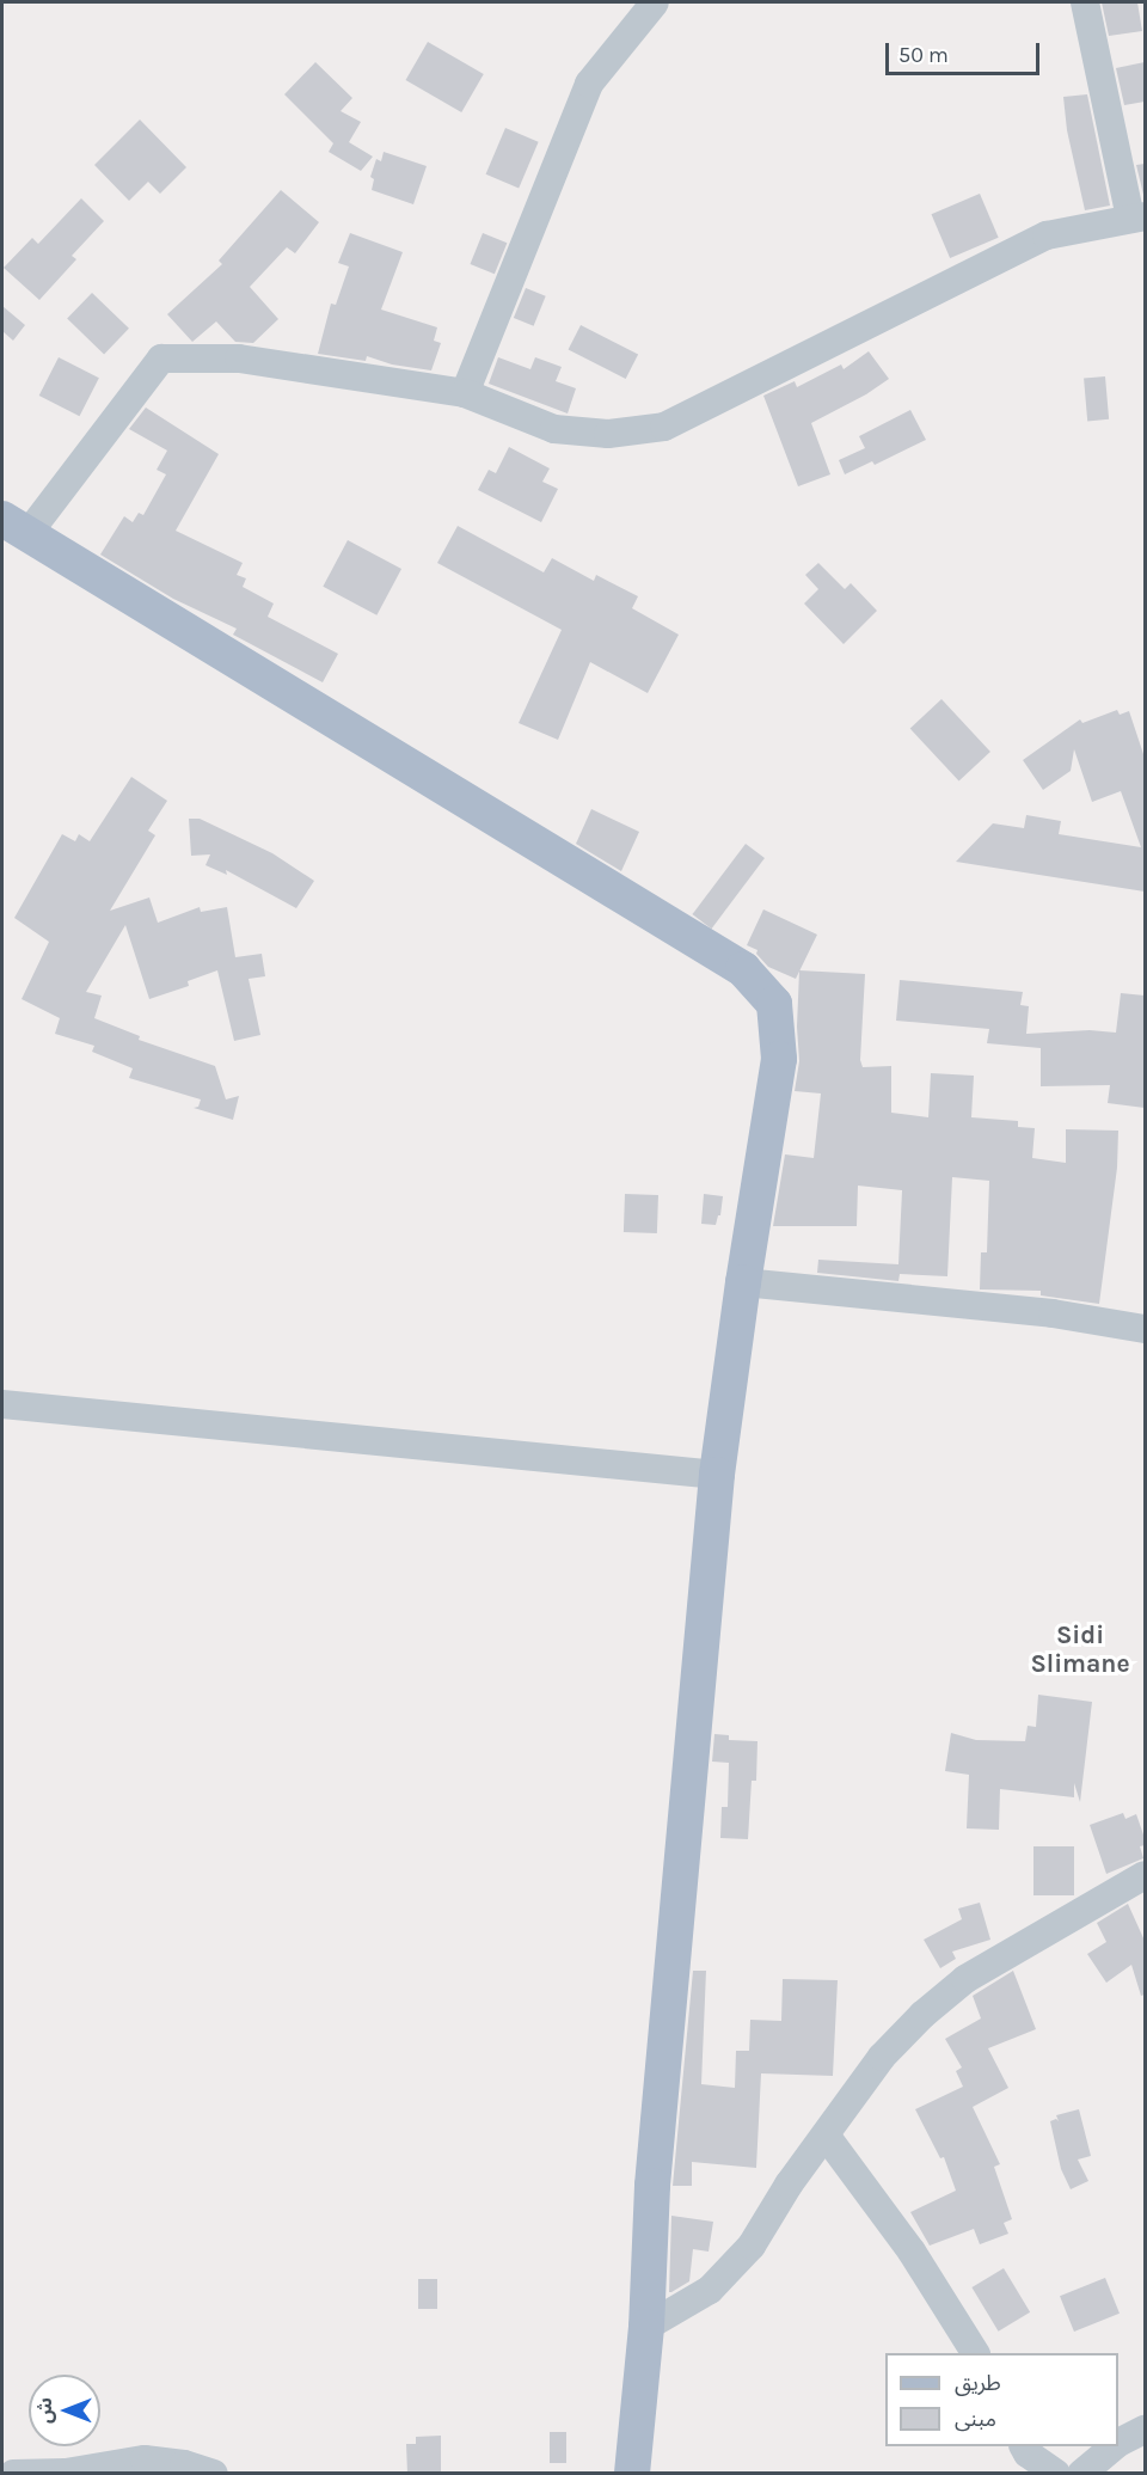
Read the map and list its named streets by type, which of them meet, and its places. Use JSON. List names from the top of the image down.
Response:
{
  "districts": ["Sidi Slimane"],
  "legend": ["طريق", "مبنى"],
  "scale_bar": "50 m",
  "north": "left"
}
